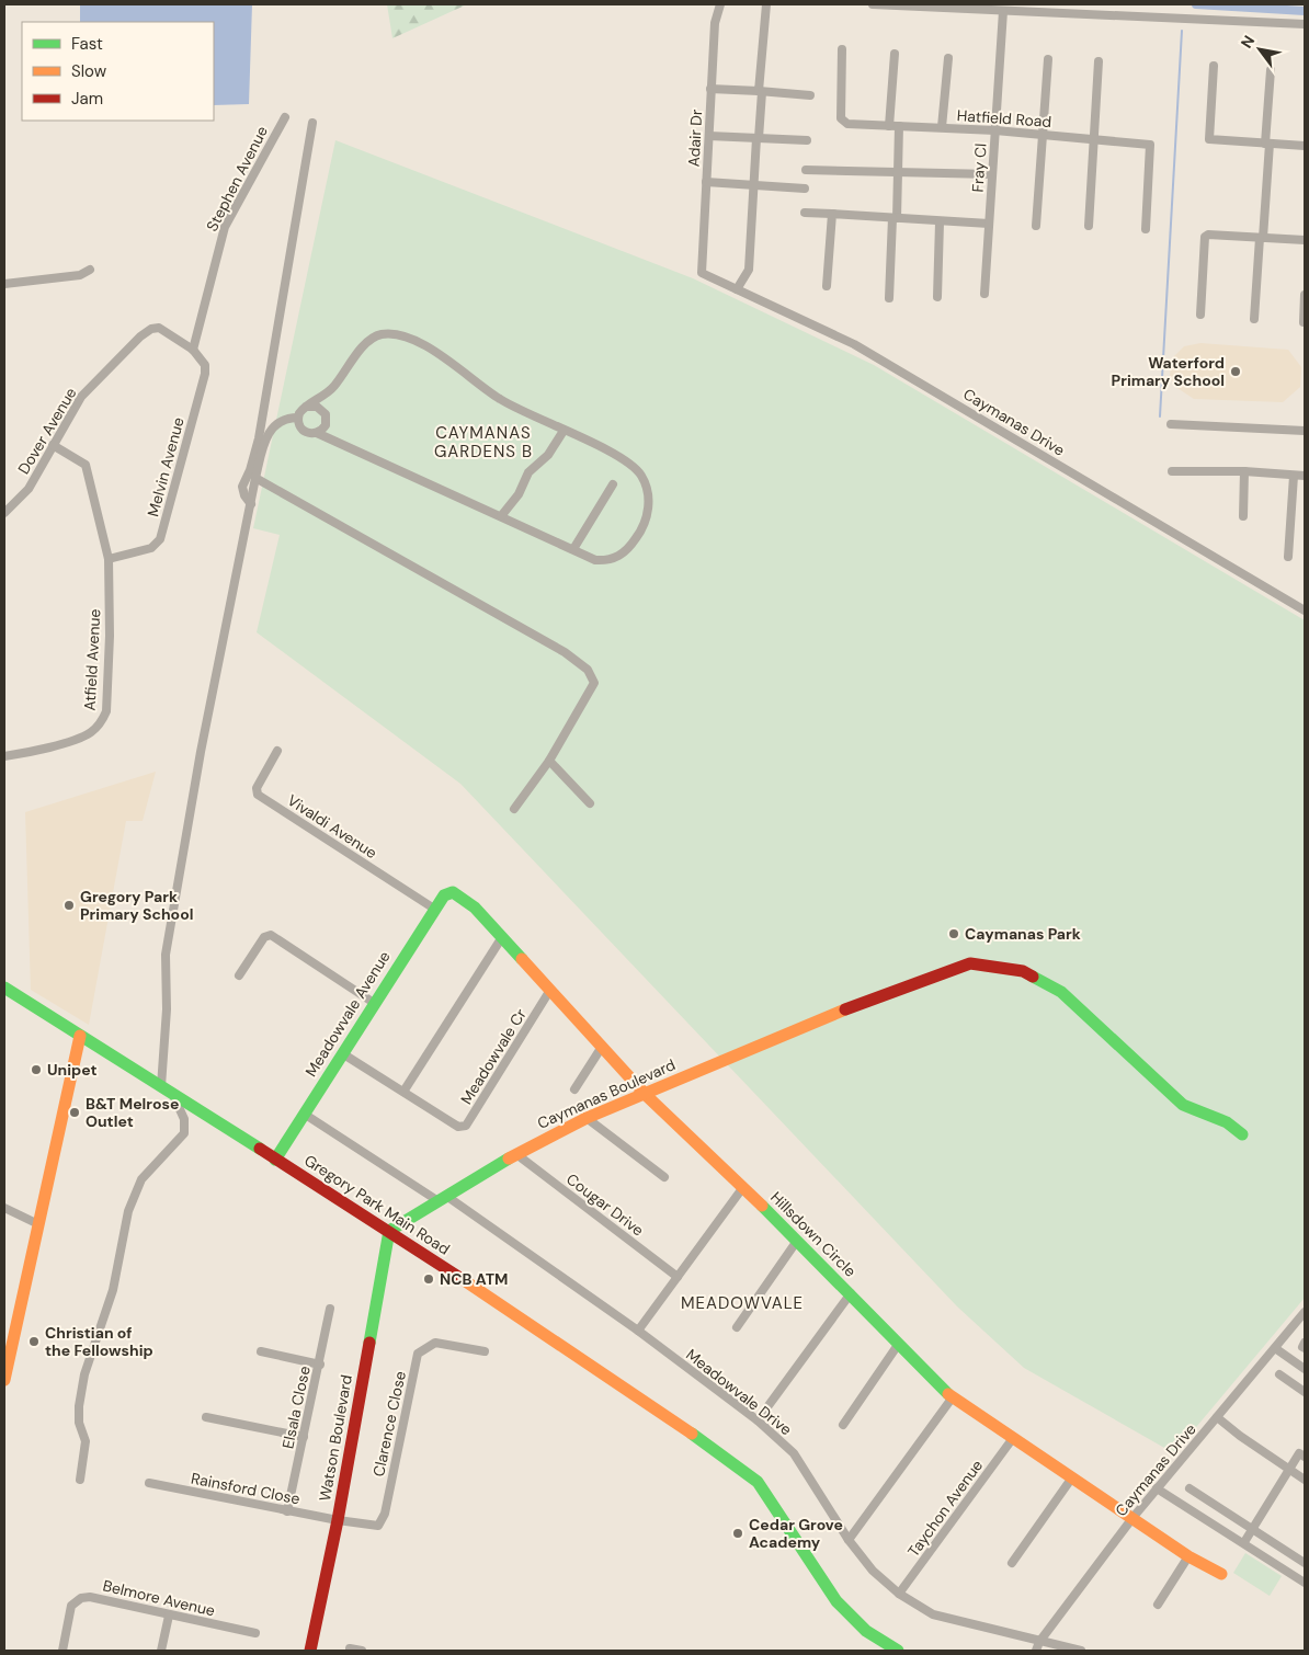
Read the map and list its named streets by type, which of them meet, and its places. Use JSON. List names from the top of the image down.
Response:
{
  "streets": {
    "street": [
      "Hatfield Road",
      "Adair Dr",
      "Fray Cl",
      "Stephen Avenue",
      "Caymanas Drive",
      "Dover Avenue",
      "Melvin Avenue",
      "Atfield Avenue",
      "Vivaldi Avenue",
      "Meadowvale Avenue",
      "Meadowvale Cr",
      "Caymanas Boulevard",
      "Gregory Park Main Road",
      "Cougar Drive",
      "Hillsdown Circle",
      "Meadowvale Drive",
      "Elsala Close",
      "Clarence Close",
      "Watson Boulevard",
      "Rainsford Close",
      "Taychon Avenue",
      "Belmore Avenue"
    ]
  },
  "crossings": [
    ["Hatfield Road", "Fray Cl"],
    ["Adair Dr", "Caymanas Drive"],
    ["Stephen Avenue", "Dover Avenue"],
    ["Stephen Avenue", "Melvin Avenue"],
    ["Caymanas Drive", "Hillsdown Circle"],
    ["Caymanas Drive", "Meadowvale Drive"],
    ["Dover Avenue", "Melvin Avenue"],
    ["Dover Avenue", "Atfield Avenue"],
    ["Melvin Avenue", "Atfield Avenue"],
    ["Vivaldi Avenue", "Meadowvale Avenue"],
    ["Meadowvale Avenue", "Meadowvale Cr"],
    ["Meadowvale Avenue", "Gregory Park Main Road"],
    ["Meadowvale Avenue", "Hillsdown Circle"],
    ["Meadowvale Avenue", "Meadowvale Drive"],
    ["Meadowvale Cr", "Hillsdown Circle"],
    ["Caymanas Boulevard", "Gregory Park Main Road"],
    ["Caymanas Boulevard", "Cougar Drive"],
    ["Caymanas Boulevard", "Hillsdown Circle"],
    ["Caymanas Boulevard", "Meadowvale Drive"],
    ["Caymanas Boulevard", "Watson Boulevard"],
    ["Gregory Park Main Road", "Watson Boulevard"],
    ["Hillsdown Circle", "Taychon Avenue"],
    ["Meadowvale Drive", "Taychon Avenue"],
    ["Elsala Close", "Rainsford Close"],
    ["Clarence Close", "Watson Boulevard"],
    ["Clarence Close", "Rainsford Close"],
    ["Watson Boulevard", "Rainsford Close"]
  ],
  "districts": ["CAYMANAS GARDENS B", "MEADOWVALE"],
  "places": [
    "Waterford Primary School",
    "Gregory Park Primary School",
    "Caymanas Park",
    "Unipet",
    "B&T Melrose Outlet",
    "NCB ATM",
    "Christian of the Fellowship",
    "Cedar Grove Academy"
  ],
  "legend": ["Fast", "Slow", "Jam"],
  "north": "top left"
}
